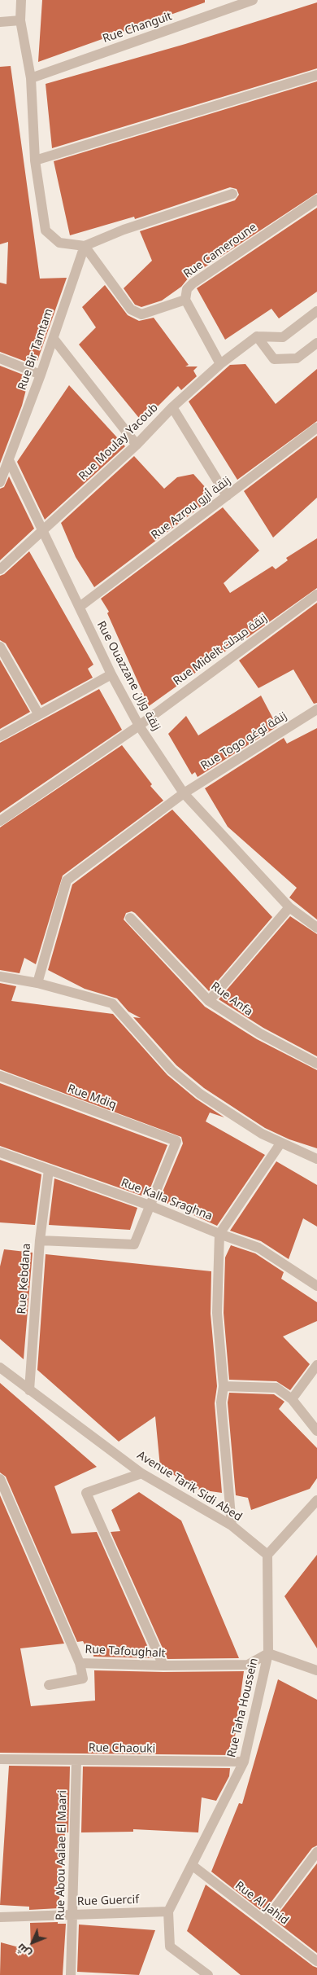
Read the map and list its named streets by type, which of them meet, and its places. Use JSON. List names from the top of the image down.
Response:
{
  "streets": {
    "street": [
      "Rue Changuit",
      "Rue Cameroune",
      "Rue Bir Tamtam",
      "Rue Moulay Yacoub",
      "Rue Azrou زنقة أزرو",
      "Rue Midelt زنقة ميدلت",
      "Rue Ouazzane زنقة وزان",
      "Rue Togo زنقة توغو",
      "Rue Anfa",
      "Rue Mdiq",
      "Rue Kalla Sraghna",
      "Rue Kebdana",
      "Avenue Tarik Sidi Abed",
      "Rue Tafoughalt",
      "Rue Taha Houssein",
      "Rue Chaouki",
      "Rue Abou Aalae El Maari",
      "Rue Guercif",
      "Rue Al Jahid"
    ]
  },
  "crossings": [
    ["Rue Bir Tamtam", "Rue Ouazzane زنقة وزان"],
    ["Rue Moulay Yacoub", "Rue Ouazzane زنقة وزان"],
    ["Rue Azrou زنقة أزرو", "Rue Ouazzane زنقة وزان"],
    ["Rue Midelt زنقة ميدلت", "Rue Ouazzane زنقة وزان"],
    ["Rue Ouazzane زنقة وزان", "Rue Togo زنقة توغو"],
    ["Rue Mdiq", "Rue Kalla Sraghna"],
    ["Rue Kalla Sraghna", "Rue Kebdana"],
    ["Rue Kebdana", "Avenue Tarik Sidi Abed"],
    ["Avenue Tarik Sidi Abed", "Rue Taha Houssein"],
    ["Rue Tafoughalt", "Rue Taha Houssein"],
    ["Rue Taha Houssein", "Rue Chaouki"],
    ["Rue Taha Houssein", "Rue Guercif"],
    ["Rue Taha Houssein", "Rue Al Jahid"],
    ["Rue Chaouki", "Rue Abou Aalae El Maari"],
    ["Rue Abou Aalae El Maari", "Rue Guercif"]
  ],
  "north": "bottom left"
}
